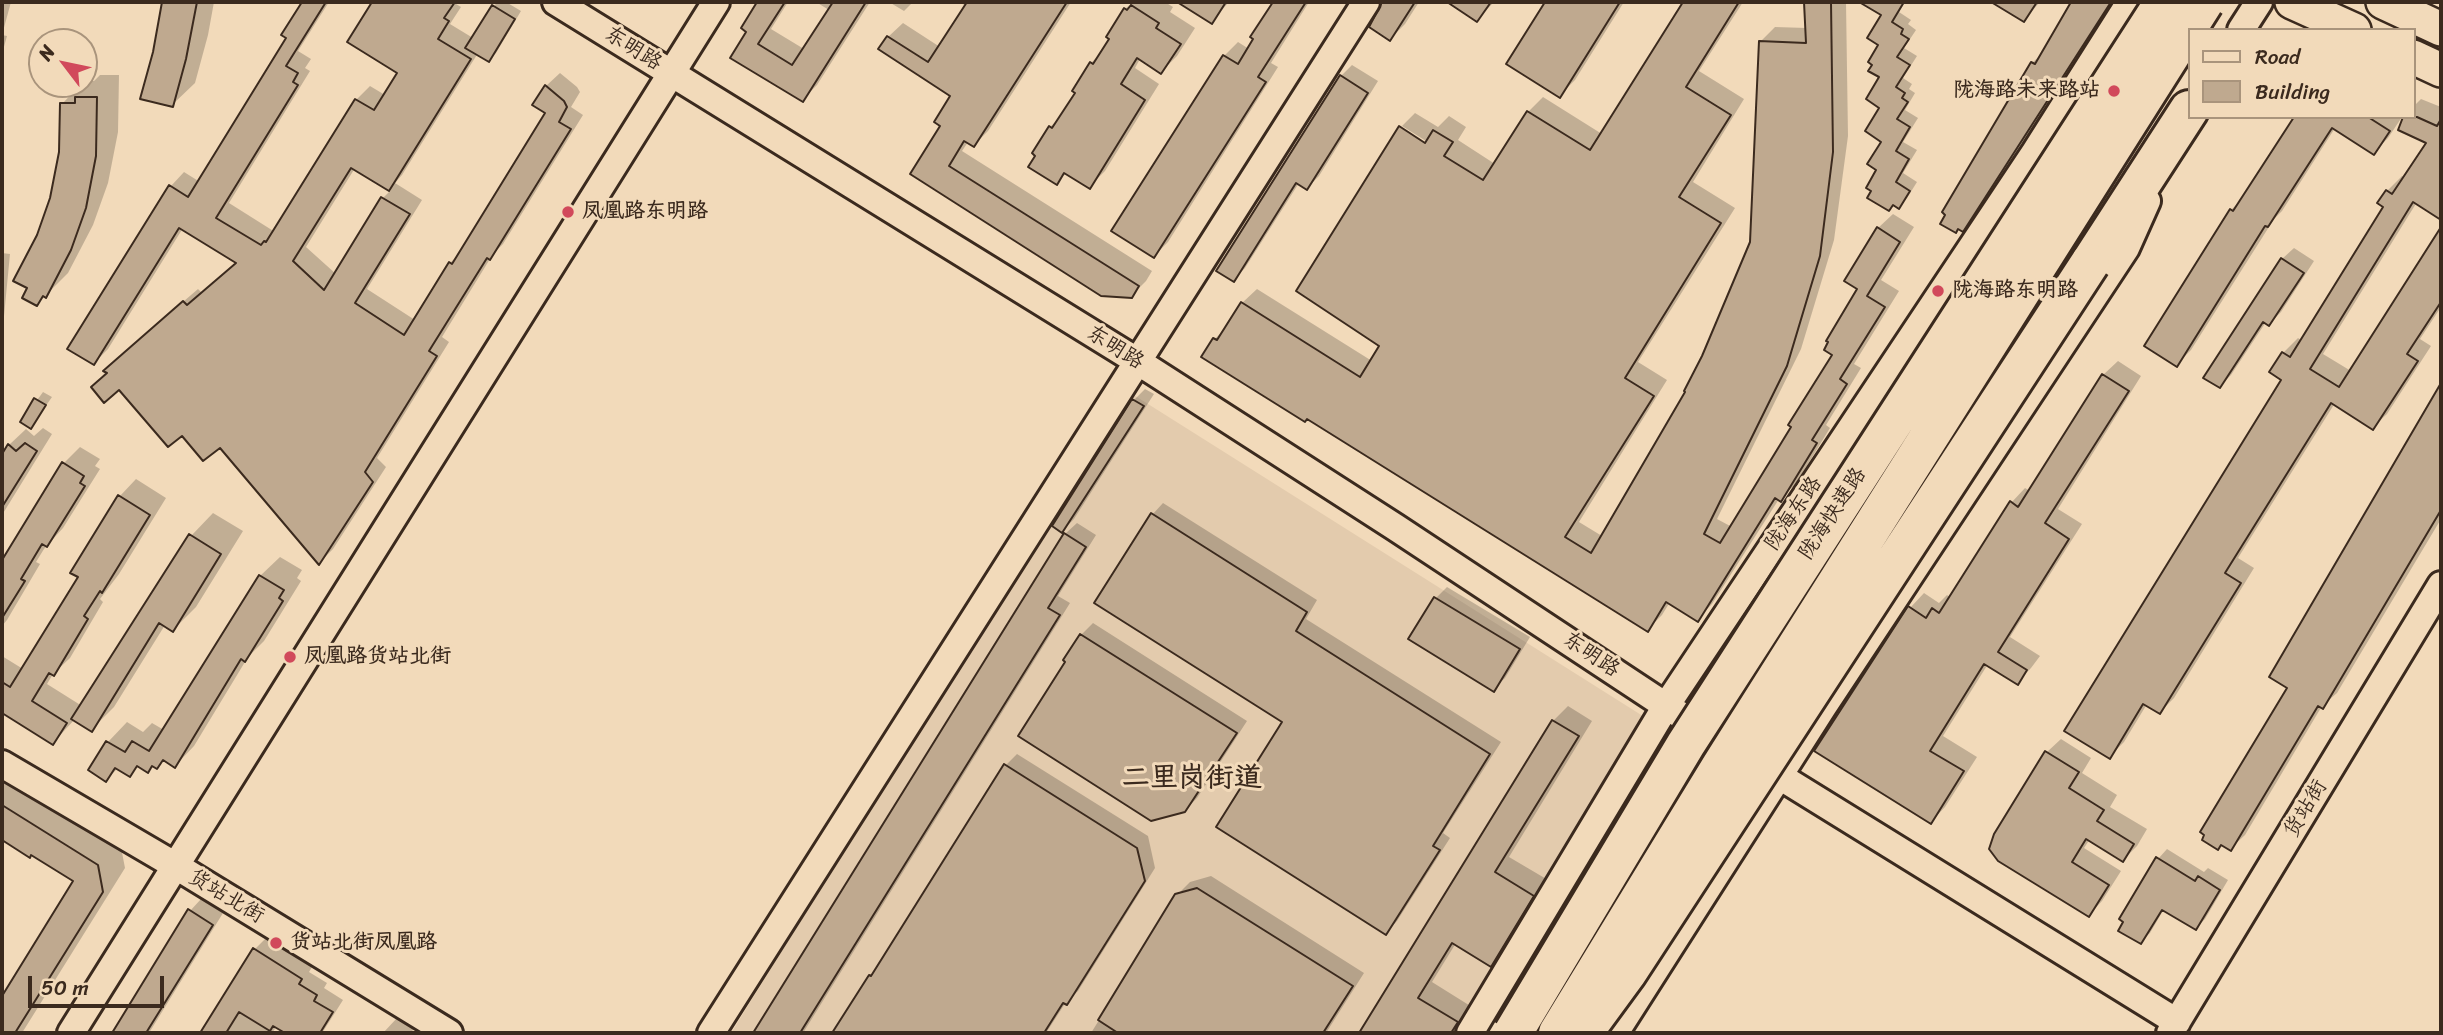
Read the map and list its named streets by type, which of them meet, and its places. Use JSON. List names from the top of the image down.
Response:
{
  "streets": {
    "highway": ["陇海快速路"],
    "street": [
      "东明路",
      "陇海东路",
      "货站街",
      "货站北街"
    ]
  },
  "crossings": [
    ["东明路", "陇海东路"],
    ["东明路", "货站街"]
  ],
  "districts": ["二里岗街道"],
  "places": [
    "陇海路未来路站",
    "凤凰路东明路",
    "陇海路东明路",
    "凤凰路货站北街",
    "货站北街凤凰路"
  ],
  "legend": ["Road", "Building"],
  "scale_bar": "50 m",
  "north": "top left"
}
